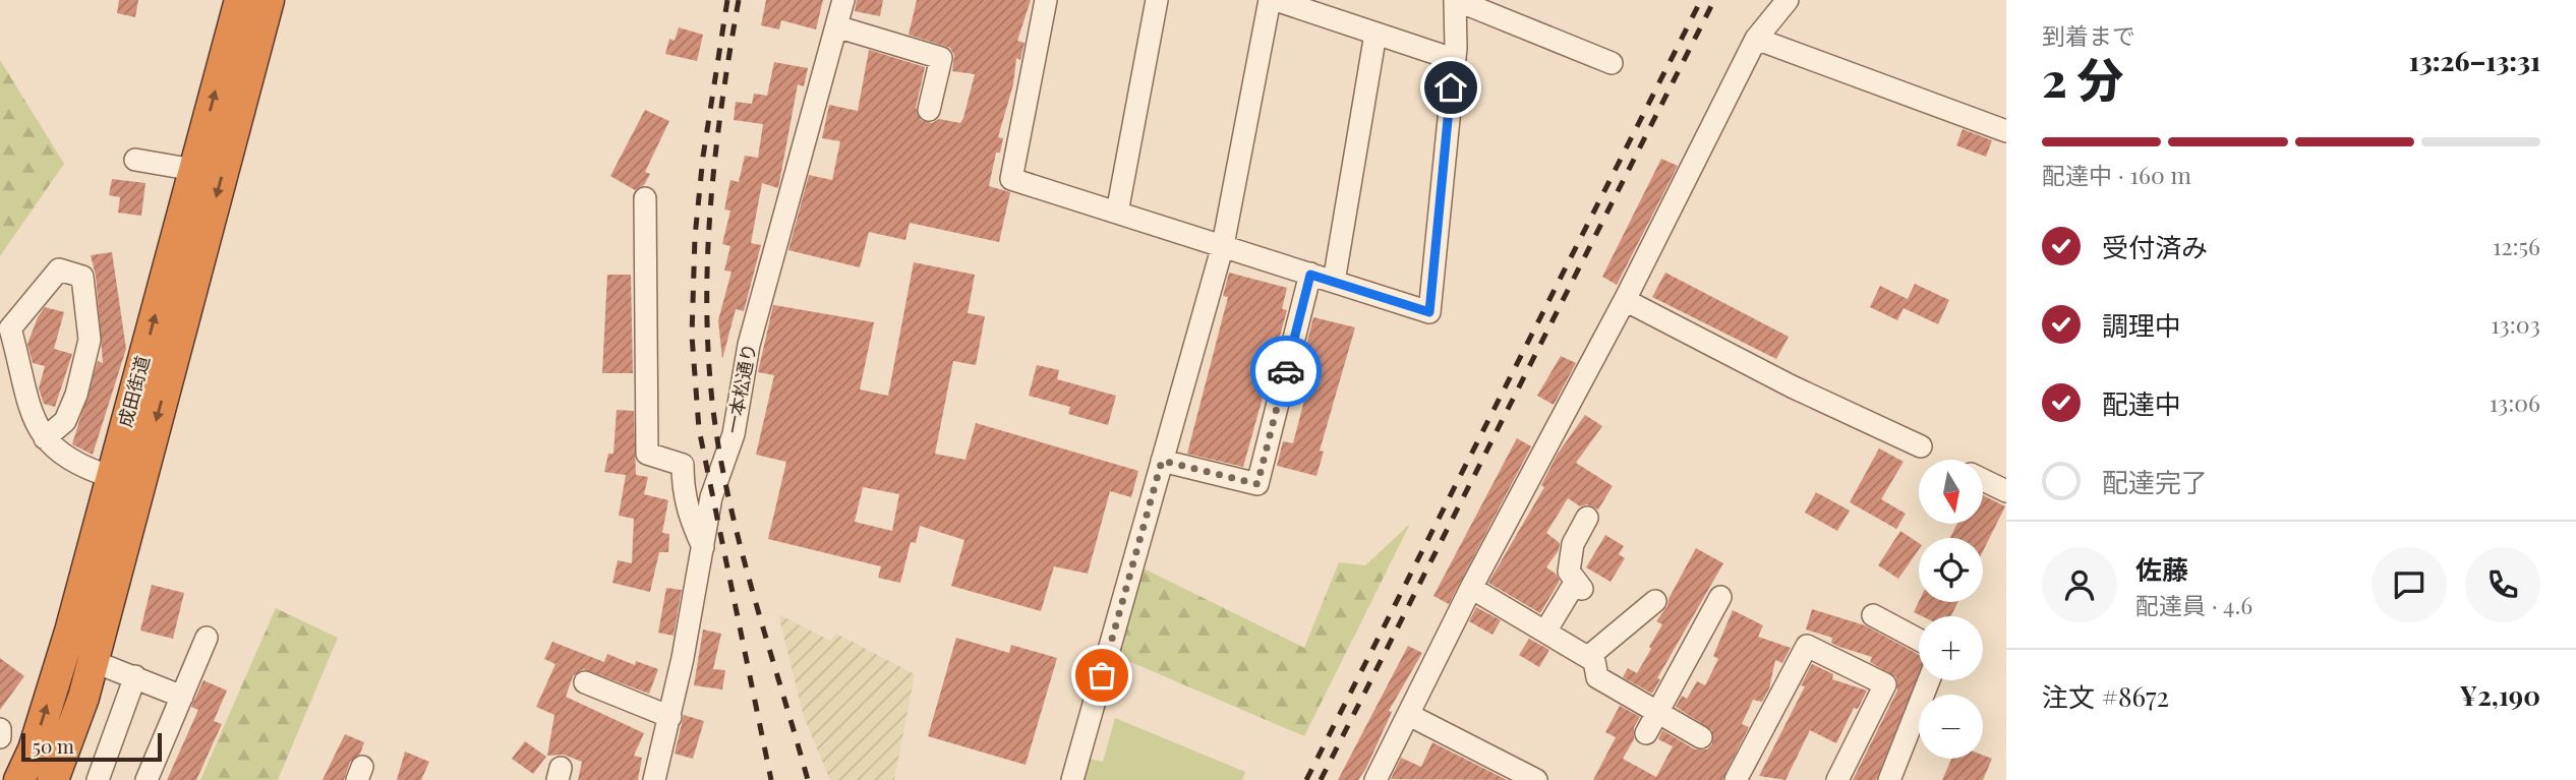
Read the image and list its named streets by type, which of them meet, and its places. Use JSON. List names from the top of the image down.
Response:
{
  "streets": {
    "highway": ["成田街道"],
    "street": ["一本松通り"]
  },
  "scale_bar": "50 m",
  "north": "bottom",
  "page": {
    "heading": ["2 分", "到着まで", "13:26–13:31"],
    "panel": [
      "佐藤",
      "配達員 · 4.6",
      "注文 #8672",
      "¥2,190"
    ],
    "bar": "配達中 · 160 m",
    "list": [
      ["受付済み", "12:56"],
      ["調理中", "13:03"],
      ["配達中", "13:06"],
      "配達完了"
    ],
    "map_buttons": ["+", "−"],
    "scale": "50 m"
  }
}
